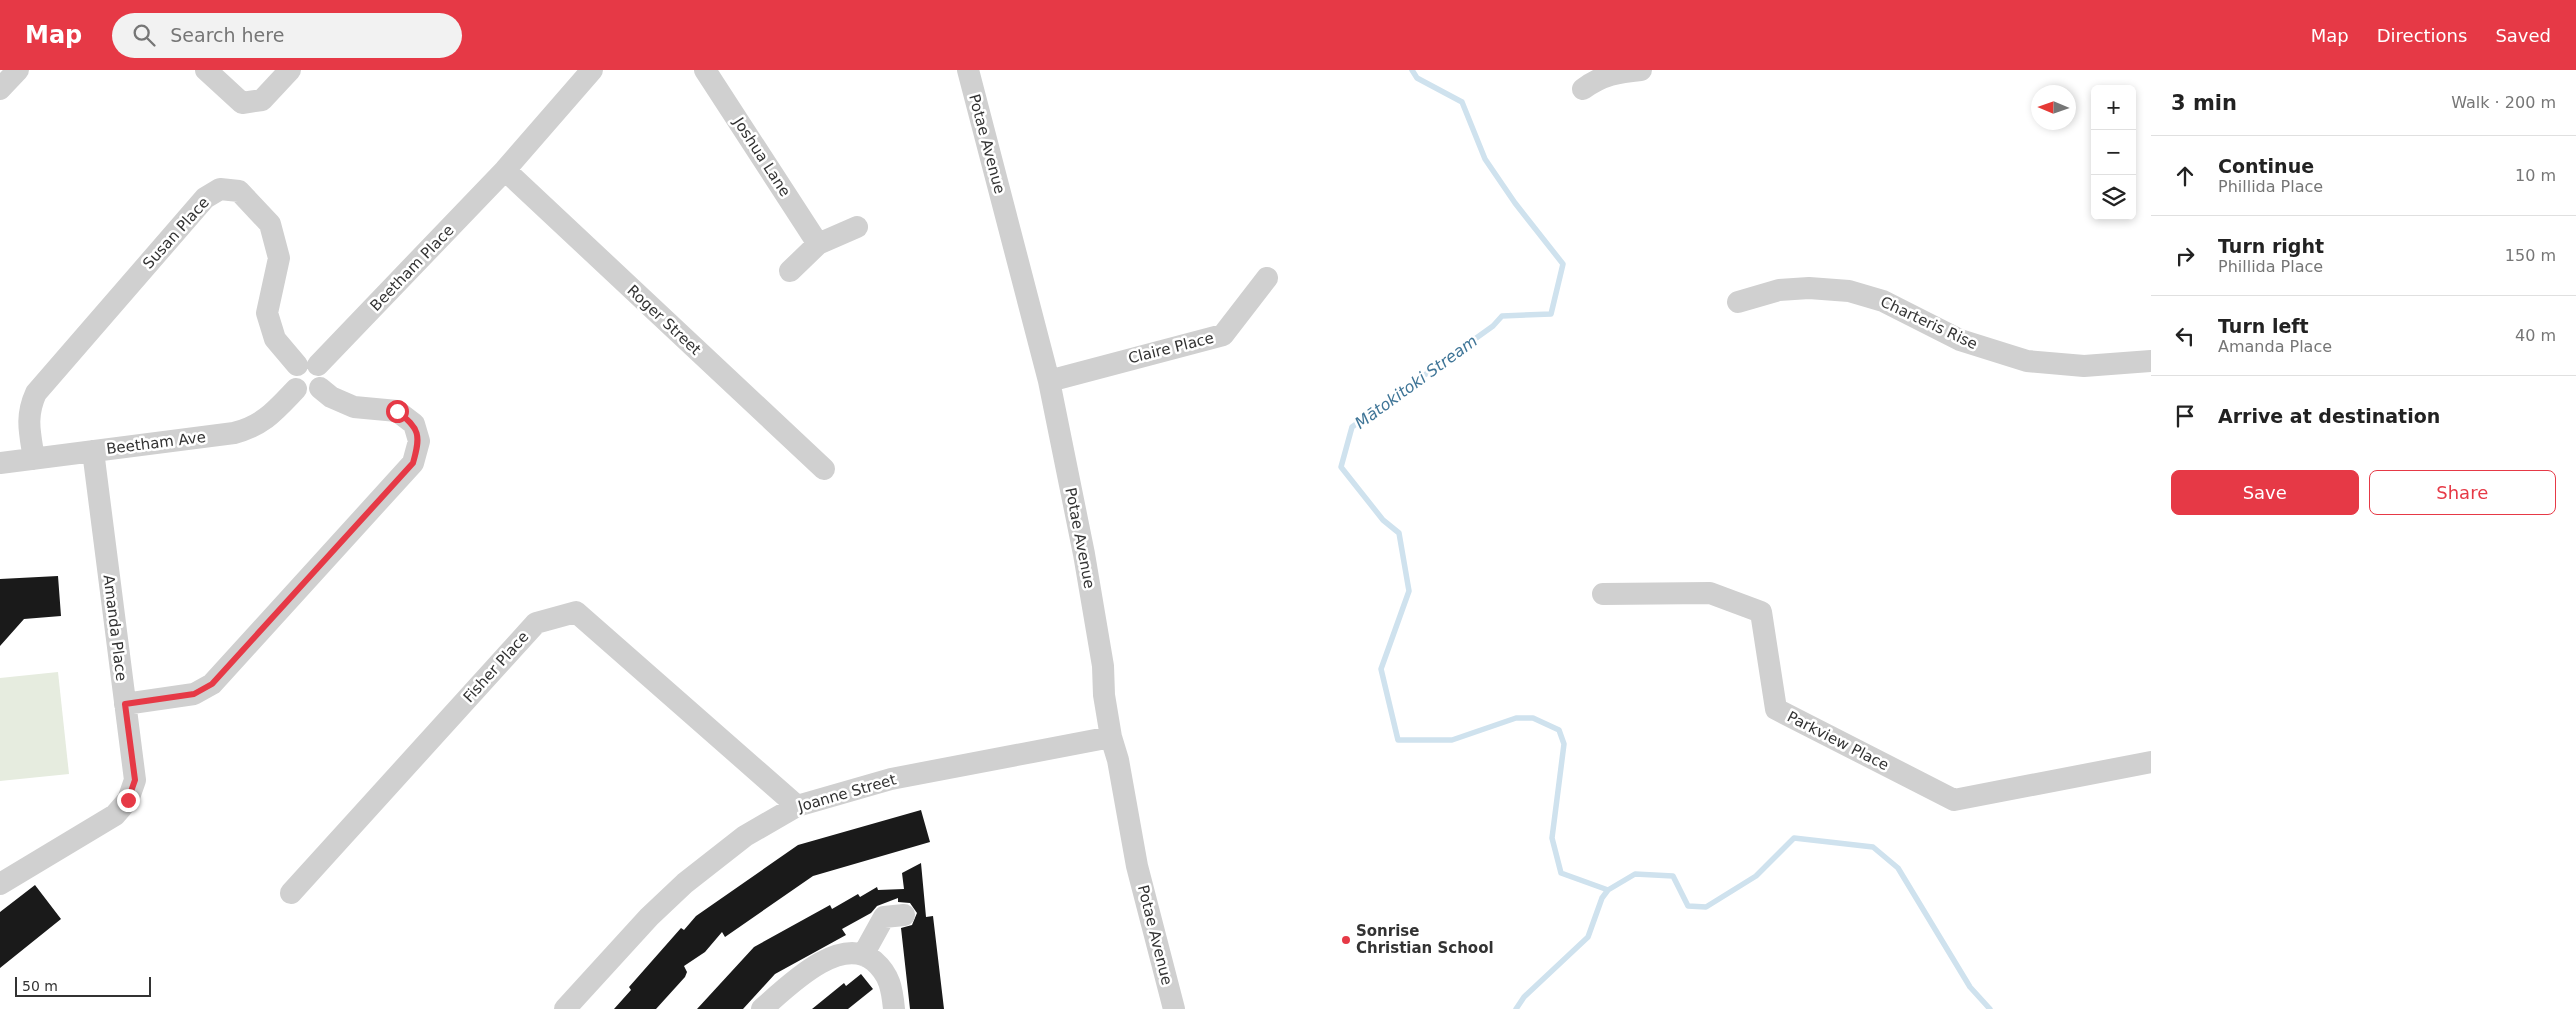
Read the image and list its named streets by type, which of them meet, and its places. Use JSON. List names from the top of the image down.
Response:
{
  "streets": {
    "street": [
      "Potae Avenue",
      "Joshua Lane",
      "Susan Place",
      "Beetham Place",
      "Roger Street",
      "Charteris Rise",
      "Claire Place",
      "Beetham Ave",
      "Amanda Place",
      "Fisher Place",
      "Parkview Place",
      "Joanne Street"
    ]
  },
  "crossings": [
    ["Potae Avenue", "Claire Place"],
    ["Potae Avenue", "Joanne Street"],
    ["Susan Place", "Beetham Place"],
    ["Susan Place", "Beetham Ave"],
    ["Beetham Place", "Roger Street"],
    ["Beetham Place", "Beetham Ave"],
    ["Beetham Ave", "Amanda Place"],
    ["Fisher Place", "Joanne Street"]
  ],
  "water": ["Mātokitoki Stream"],
  "places": ["Sonrise Christian School"],
  "scale_bar": "50 m",
  "north": "left",
  "page": {
    "header": "Map",
    "search": "Search here",
    "nav": ["Map", "Directions", "Saved"],
    "heading": ["3 min", "Walk · 200 m"],
    "map_buttons": ["+", "−"],
    "list": [
      ["Continue", "Phillida Place", "10 m"],
      ["Turn right", "Phillida Place", "150 m"],
      ["Turn left", "Amanda Place", "40 m"],
      "Arrive at destination"
    ],
    "buttons": ["Save", "Share"],
    "scale": "50 m"
  }
}
